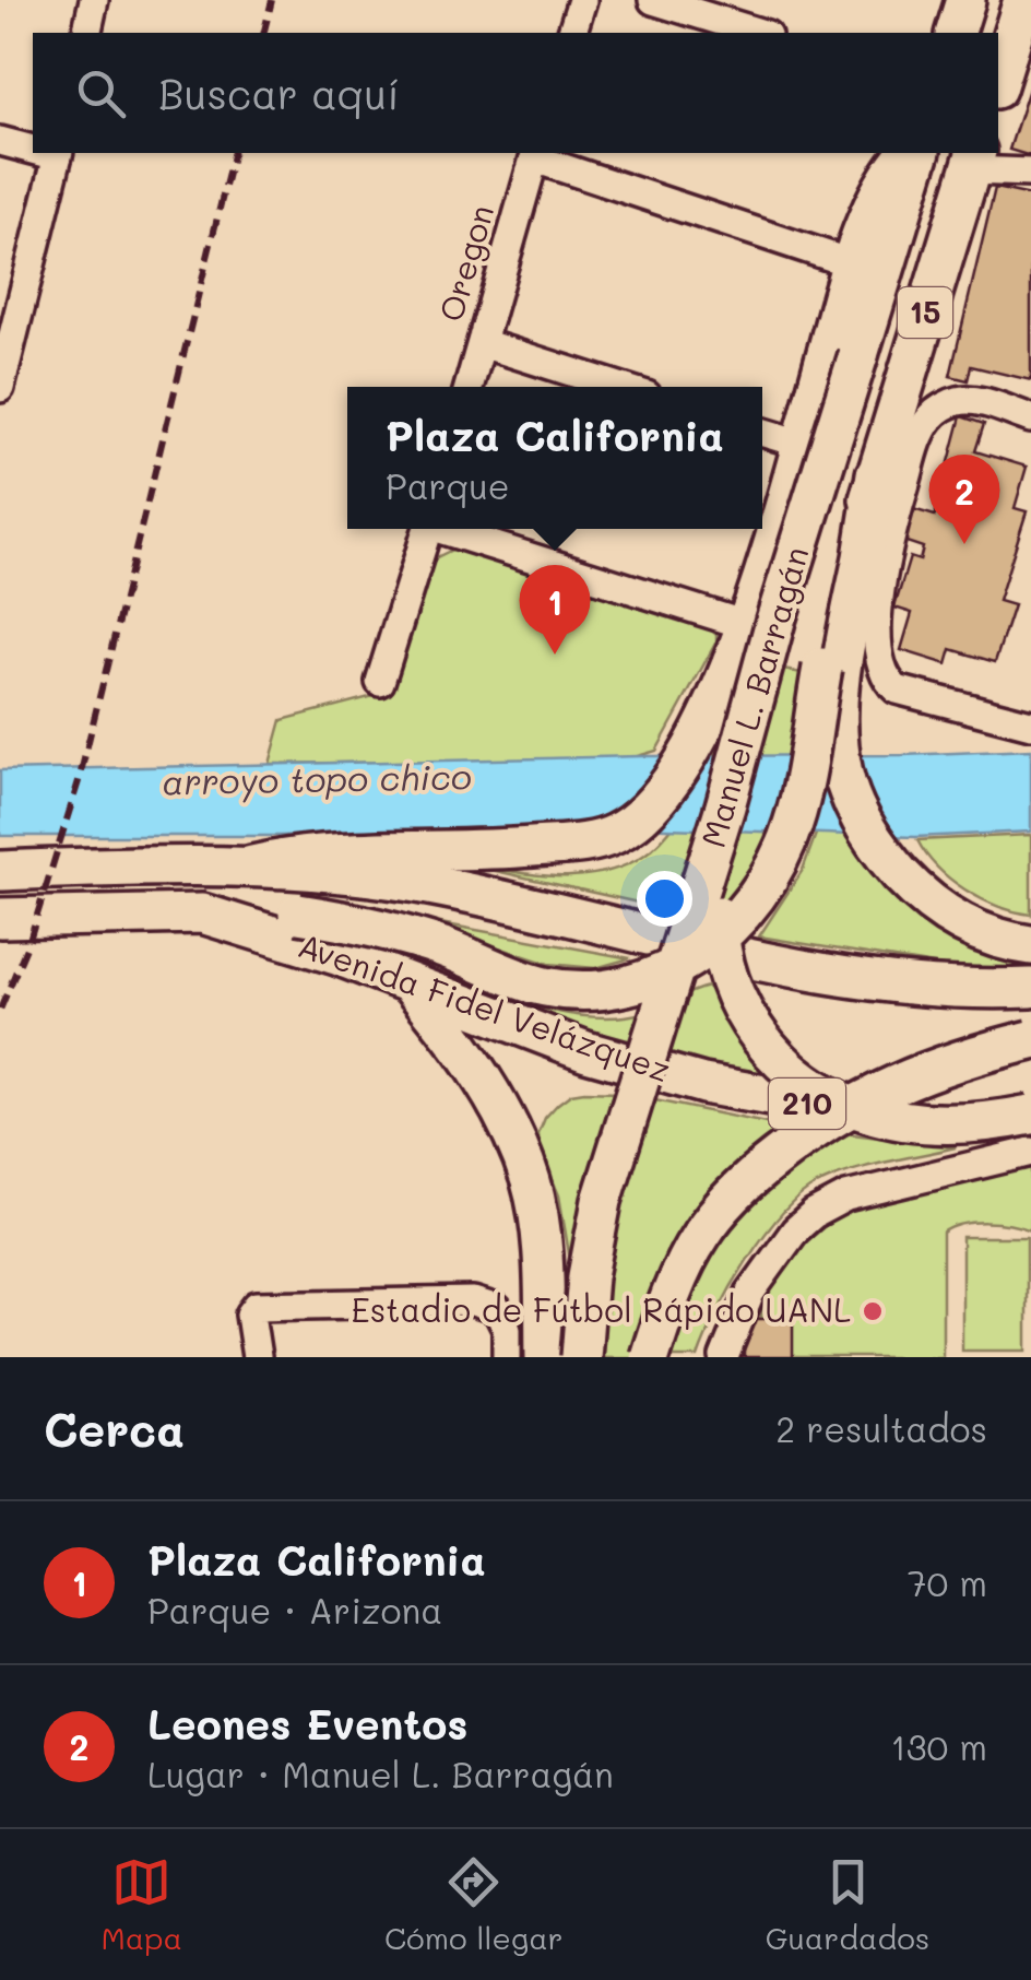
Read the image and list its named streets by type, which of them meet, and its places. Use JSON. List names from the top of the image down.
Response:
{
  "streets": {
    "highway": [
      "15",
      "Manuel L. Barragán",
      "Avenida Fidel Velázquez",
      "210"
    ],
    "street": ["Oregon"]
  },
  "crossings": [
    ["15", "Manuel L. Barragán"],
    ["Manuel L. Barragán", "Avenida Fidel Velázquez"]
  ],
  "water": ["arroyo topo chico"],
  "places": ["Estadio de Fútbol Rápido UANL"],
  "page": {
    "search": "Buscar aquí",
    "popup": ["Plaza California", "Parque"],
    "pins": ["2", "1"],
    "heading": ["Cerca", "2 resultados"],
    "list": [
      {
        "mark": "1",
        "name": "Plaza California",
        "note": "Parque · Arizona",
        "value": "70 m"
      },
      {
        "mark": "2",
        "name": "Leones Eventos",
        "note": "Lugar · Manuel L. Barragán",
        "value": "130 m"
      }
    ],
    "nav": ["Mapa", "Cómo llegar", "Guardados"]
  }
}
